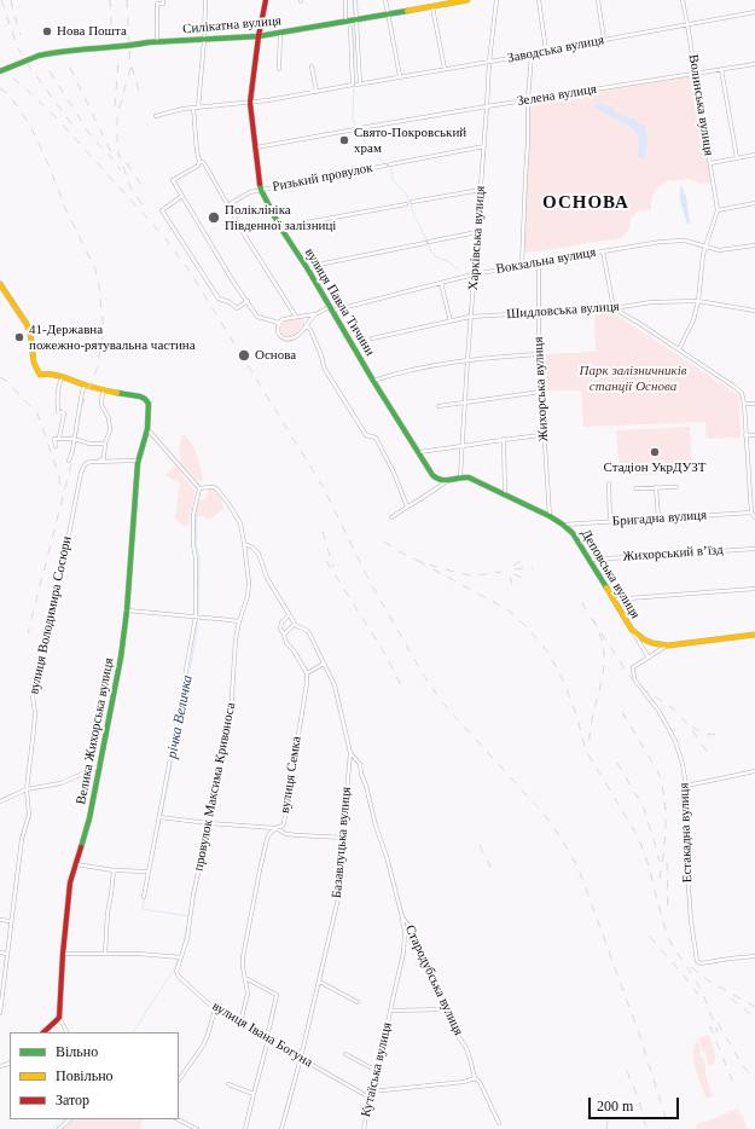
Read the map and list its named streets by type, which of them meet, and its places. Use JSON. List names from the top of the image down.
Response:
{
  "streets": {
    "main road": [
      "Силікатна вулиця",
      "вулиця Павла Тичини",
      "Деповська вулиця",
      "Велика Жихорська вулиця"
    ],
    "street": [
      "Заводська вулиця",
      "Зелена вулиця",
      "Волинська вулиця",
      "Ризький провулок",
      "Харківська вулиця",
      "Вокзальна вулиця",
      "Шидловська вулиця",
      "Жихорська вулиця",
      "Бригадна вулиця",
      "Жихорський в’їзд",
      "вулиця Володимира Сосюри",
      "вулиця Семка",
      "провулок Максима Кривоноса",
      "Естакадна вулиця",
      "Базавлуцька вулиця",
      "Стародубська вулиця",
      "вулиця Івана Богуна",
      "Кутаїська вулиця"
    ]
  },
  "crossings": [
    ["Силікатна вулиця", "Заводська вулиця"],
    ["Силікатна вулиця", "вулиця Павла Тичини"],
    ["Заводська вулиця", "Волинська вулиця"],
    ["Заводська вулиця", "Харківська вулиця"],
    ["Зелена вулиця", "Волинська вулиця"],
    ["Зелена вулиця", "Харківська вулиця"],
    ["Ризький провулок", "Харківська вулиця"],
    ["Ризький провулок", "вулиця Павла Тичини"],
    ["Харківська вулиця", "Вокзальна вулиця"],
    ["Харківська вулиця", "Шидловська вулиця"],
    ["Харківська вулиця", "Деповська вулиця"],
    ["Вокзальна вулиця", "вулиця Павла Тичини"],
    ["Вокзальна вулиця", "Жихорська вулиця"],
    ["Шидловська вулиця", "Жихорська вулиця"],
    ["Жихорська вулиця", "Деповська вулиця"],
    ["Бригадна вулиця", "Деповська вулиця"],
    ["Жихорський в’їзд", "Деповська вулиця"],
    ["вулиця Семка", "вулиця Івана Богуна"],
    ["провулок Максима Кривоноса", "вулиця Івана Богуна"],
    ["Базавлуцька вулиця", "Стародубська вулиця"],
    ["Базавлуцька вулиця", "вулиця Івана Богуна"],
    ["Стародубська вулиця", "Кутаїська вулиця"],
    ["вулиця Івана Богуна", "Кутаїська вулиця"]
  ],
  "districts": ["ОСНОВА"],
  "water": ["річка Величка"],
  "parks": ["Парк залізничників станції Основа"],
  "places": [
    "Нова Пошта",
    "Свято-Покровський храм",
    "Поліклініка Південної залізниці",
    "41-Державна пожежно-рятувальна частина",
    "Основа",
    "Стадіон УкрДУЗТ"
  ],
  "legend": ["Вільно", "Повільно", "Затор"],
  "scale_bar": "200 m"
}
